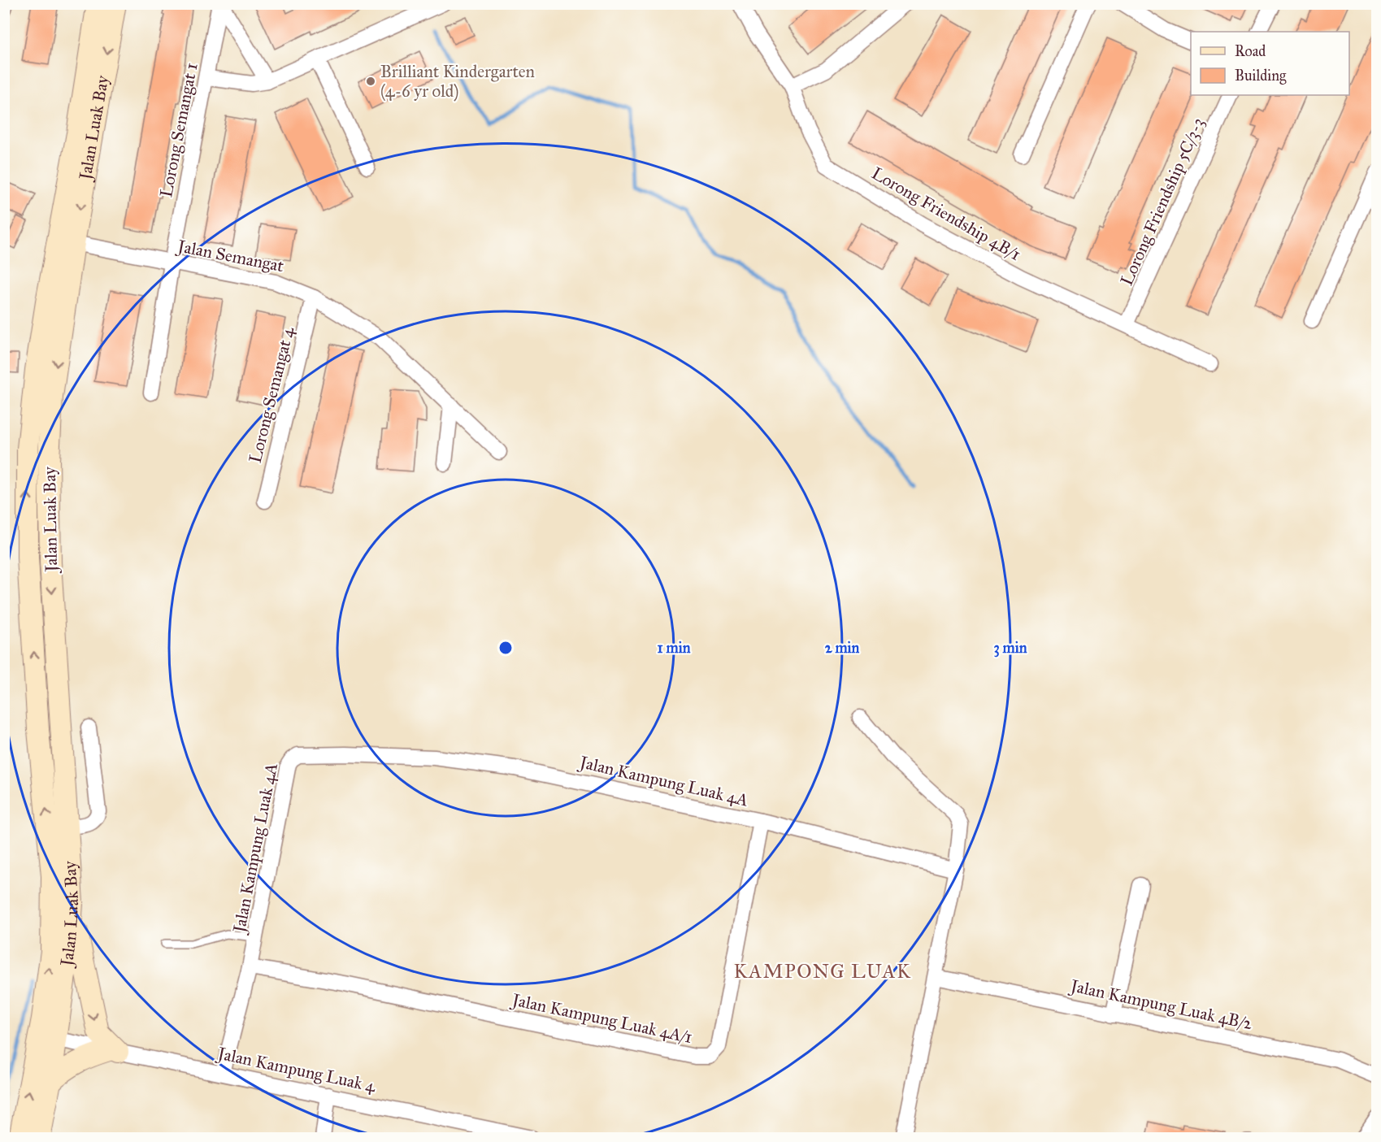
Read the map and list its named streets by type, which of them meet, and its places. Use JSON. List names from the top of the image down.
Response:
{
  "streets": {
    "street": [
      "Jalan Luak Bay",
      "Lorong Semangat 1",
      "Lorong Friendship 5C/3-3",
      "Lorong Friendship 4B/1",
      "Jalan Semangat",
      "Lorong Semangat 4",
      "Jalan Kampung Luak 4A",
      "Jalan Kampung Luak 4B/2",
      "Jalan Kampung Luak 4A/1",
      "Jalan Kampung Luak 4"
    ]
  },
  "crossings": [
    ["Jalan Luak Bay", "Jalan Semangat"],
    ["Jalan Luak Bay", "Jalan Kampung Luak 4"],
    ["Lorong Semangat 1", "Jalan Semangat"],
    ["Lorong Friendship 5C/3-3", "Lorong Friendship 4B/1"],
    ["Jalan Semangat", "Lorong Semangat 4"],
    ["Jalan Kampung Luak 4A", "Jalan Kampung Luak 4A/1"],
    ["Jalan Kampung Luak 4A", "Jalan Kampung Luak 4"]
  ],
  "districts": ["KAMPONG LUAK"],
  "places": ["Brilliant Kindergarten (4-6 yr old)"],
  "legend": ["Road", "Building"],
  "rings": ["1 min", "2 min", "3 min"]
}
